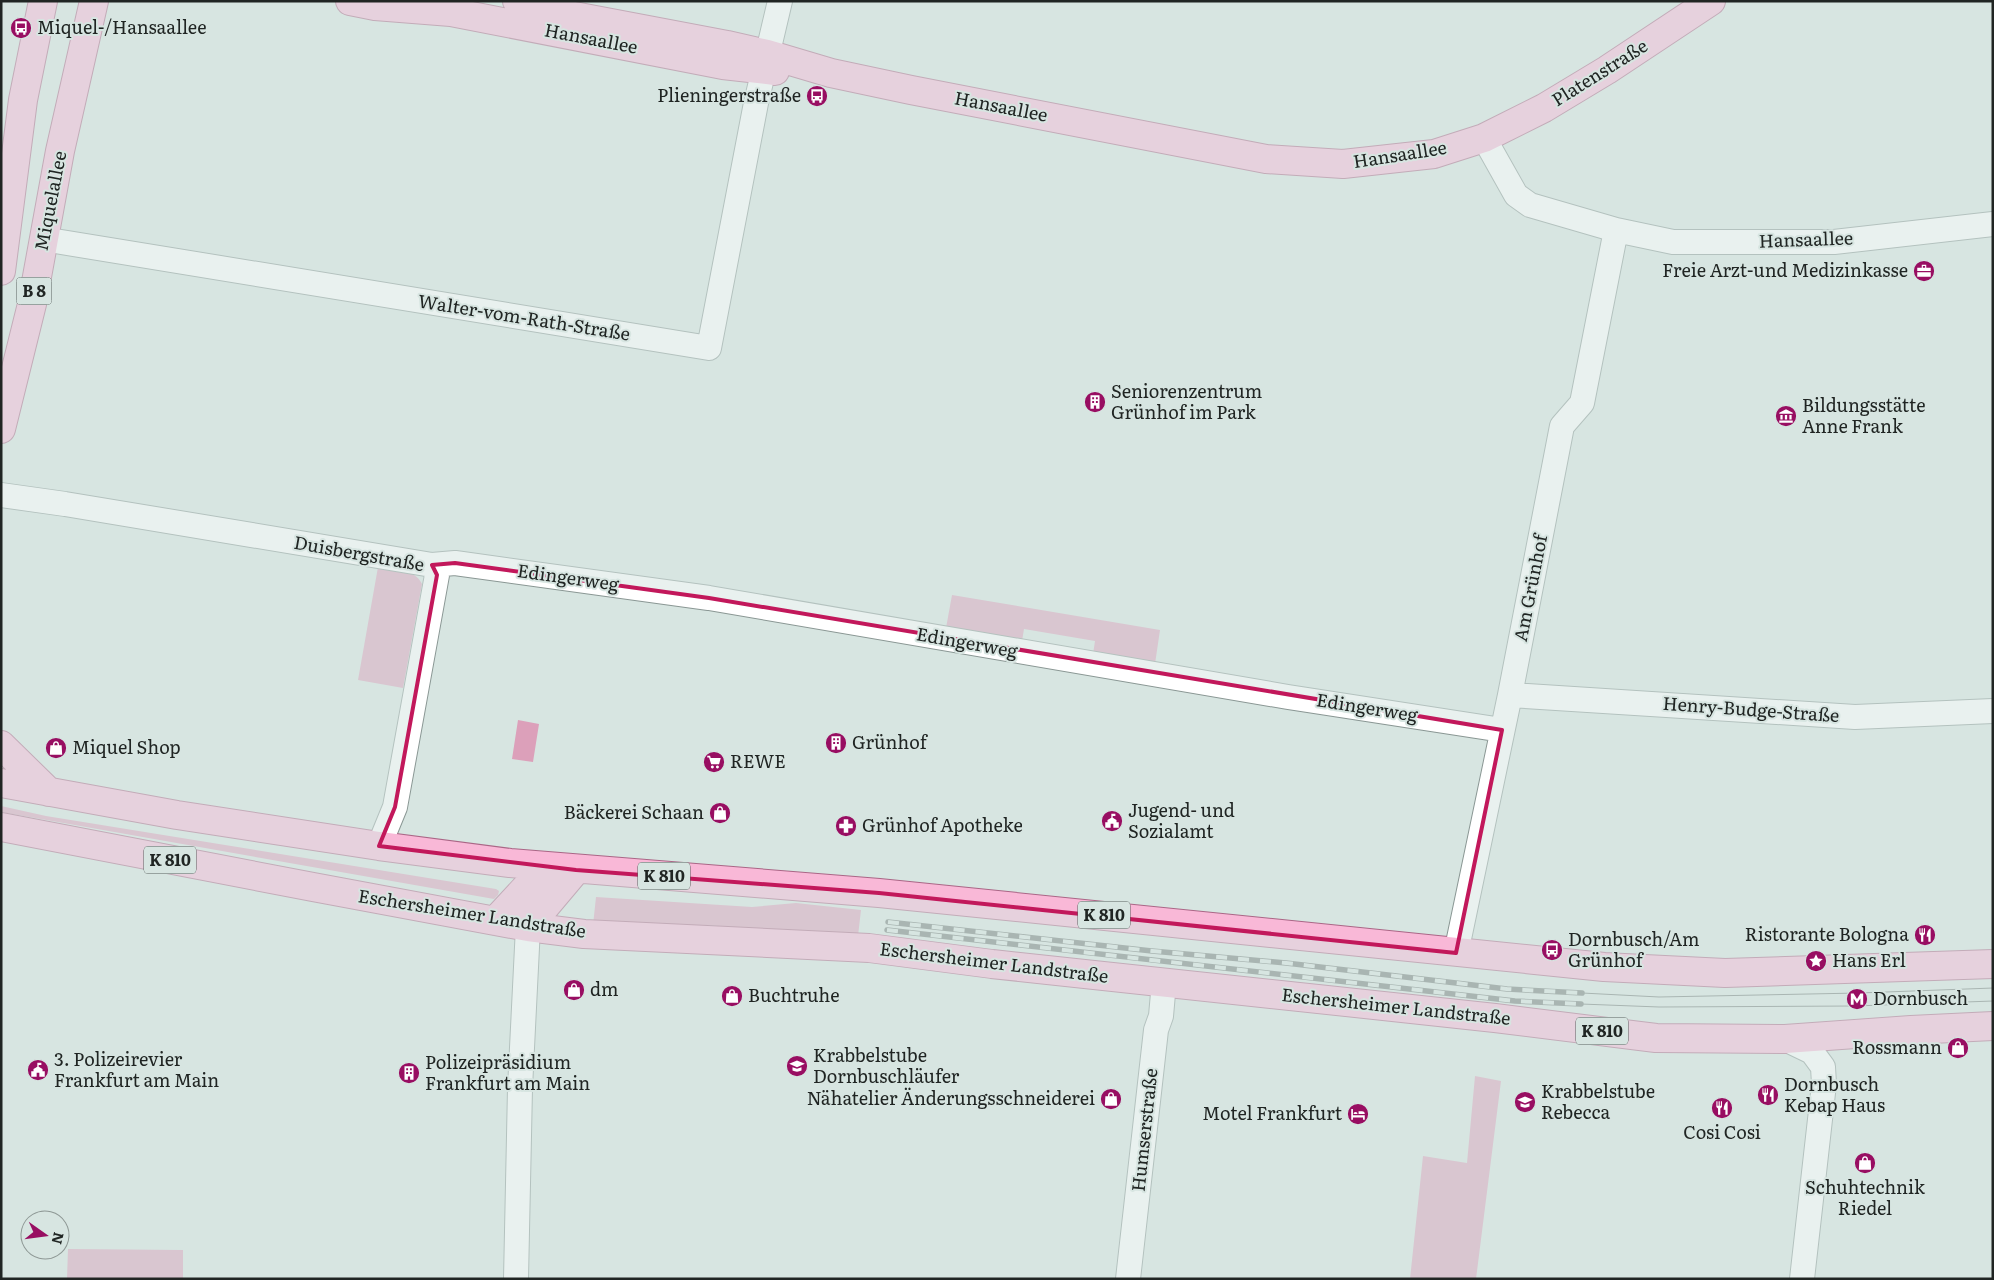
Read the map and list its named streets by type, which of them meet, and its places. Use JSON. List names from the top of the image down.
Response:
{
  "streets": {
    "main road": [
      "Hansaallee",
      "Platenstraße",
      "Miquelallee",
      "B 8",
      "K 810",
      "Eschersheimer Landstraße"
    ],
    "street": [
      "Walter-vom-Rath-Straße",
      "Duisbergstraße",
      "Edingerweg",
      "Am Grünhof",
      "Henry-Budge-Straße",
      "Humserstraße"
    ]
  },
  "crossings": [
    ["Hansaallee", "Platenstraße"],
    ["Hansaallee", "Walter-vom-Rath-Straße"],
    ["Hansaallee", "Am Grünhof"],
    ["Miquelallee", "Walter-vom-Rath-Straße"],
    ["Duisbergstraße", "Edingerweg"],
    ["Duisbergstraße", "K 810"],
    ["Edingerweg", "Am Grünhof"],
    ["Am Grünhof", "Henry-Budge-Straße"],
    ["Am Grünhof", "K 810"],
    ["Eschersheimer Landstraße", "Humserstraße"]
  ],
  "places": {
    "bus stop": ["Miquel-/Hansaallee", "Plieningerstraße", "Dornbusch/Am Grünhof"],
    "office": ["Freie Arzt-und Medizinkasse"],
    "building": ["Seniorenzentrum Grünhof im Park", "Grünhof", "Polizeipräsidium Frankfurt am Main"],
    "museum": ["Bildungsstätte Anne Frank"],
    "shop": [
      "Miquel Shop",
      "Bäckerei Schaan",
      "dm",
      "Buchtruhe",
      "Rossmann",
      "Nähatelier Änderungsschneiderei",
      "Schuhtechnik Riedel"
    ],
    "supermarket": ["REWE"],
    "public building": ["Jugend- und Sozialamt", "3. Polizeirevier Frankfurt am Main"],
    "pharmacy": ["Grünhof Apotheke"],
    "restaurant": ["Ristorante Bologna", "Dornbusch Kebap Haus", "Cosi Cosi"],
    "place": ["Hans Erl"],
    "metro station": ["Dornbusch"],
    "school or university": ["Krabbelstube Dornbuschläufer", "Krabbelstube Rebecca"],
    "hotel": ["Motel Frankfurt"]
  },
  "north": "right"
}
